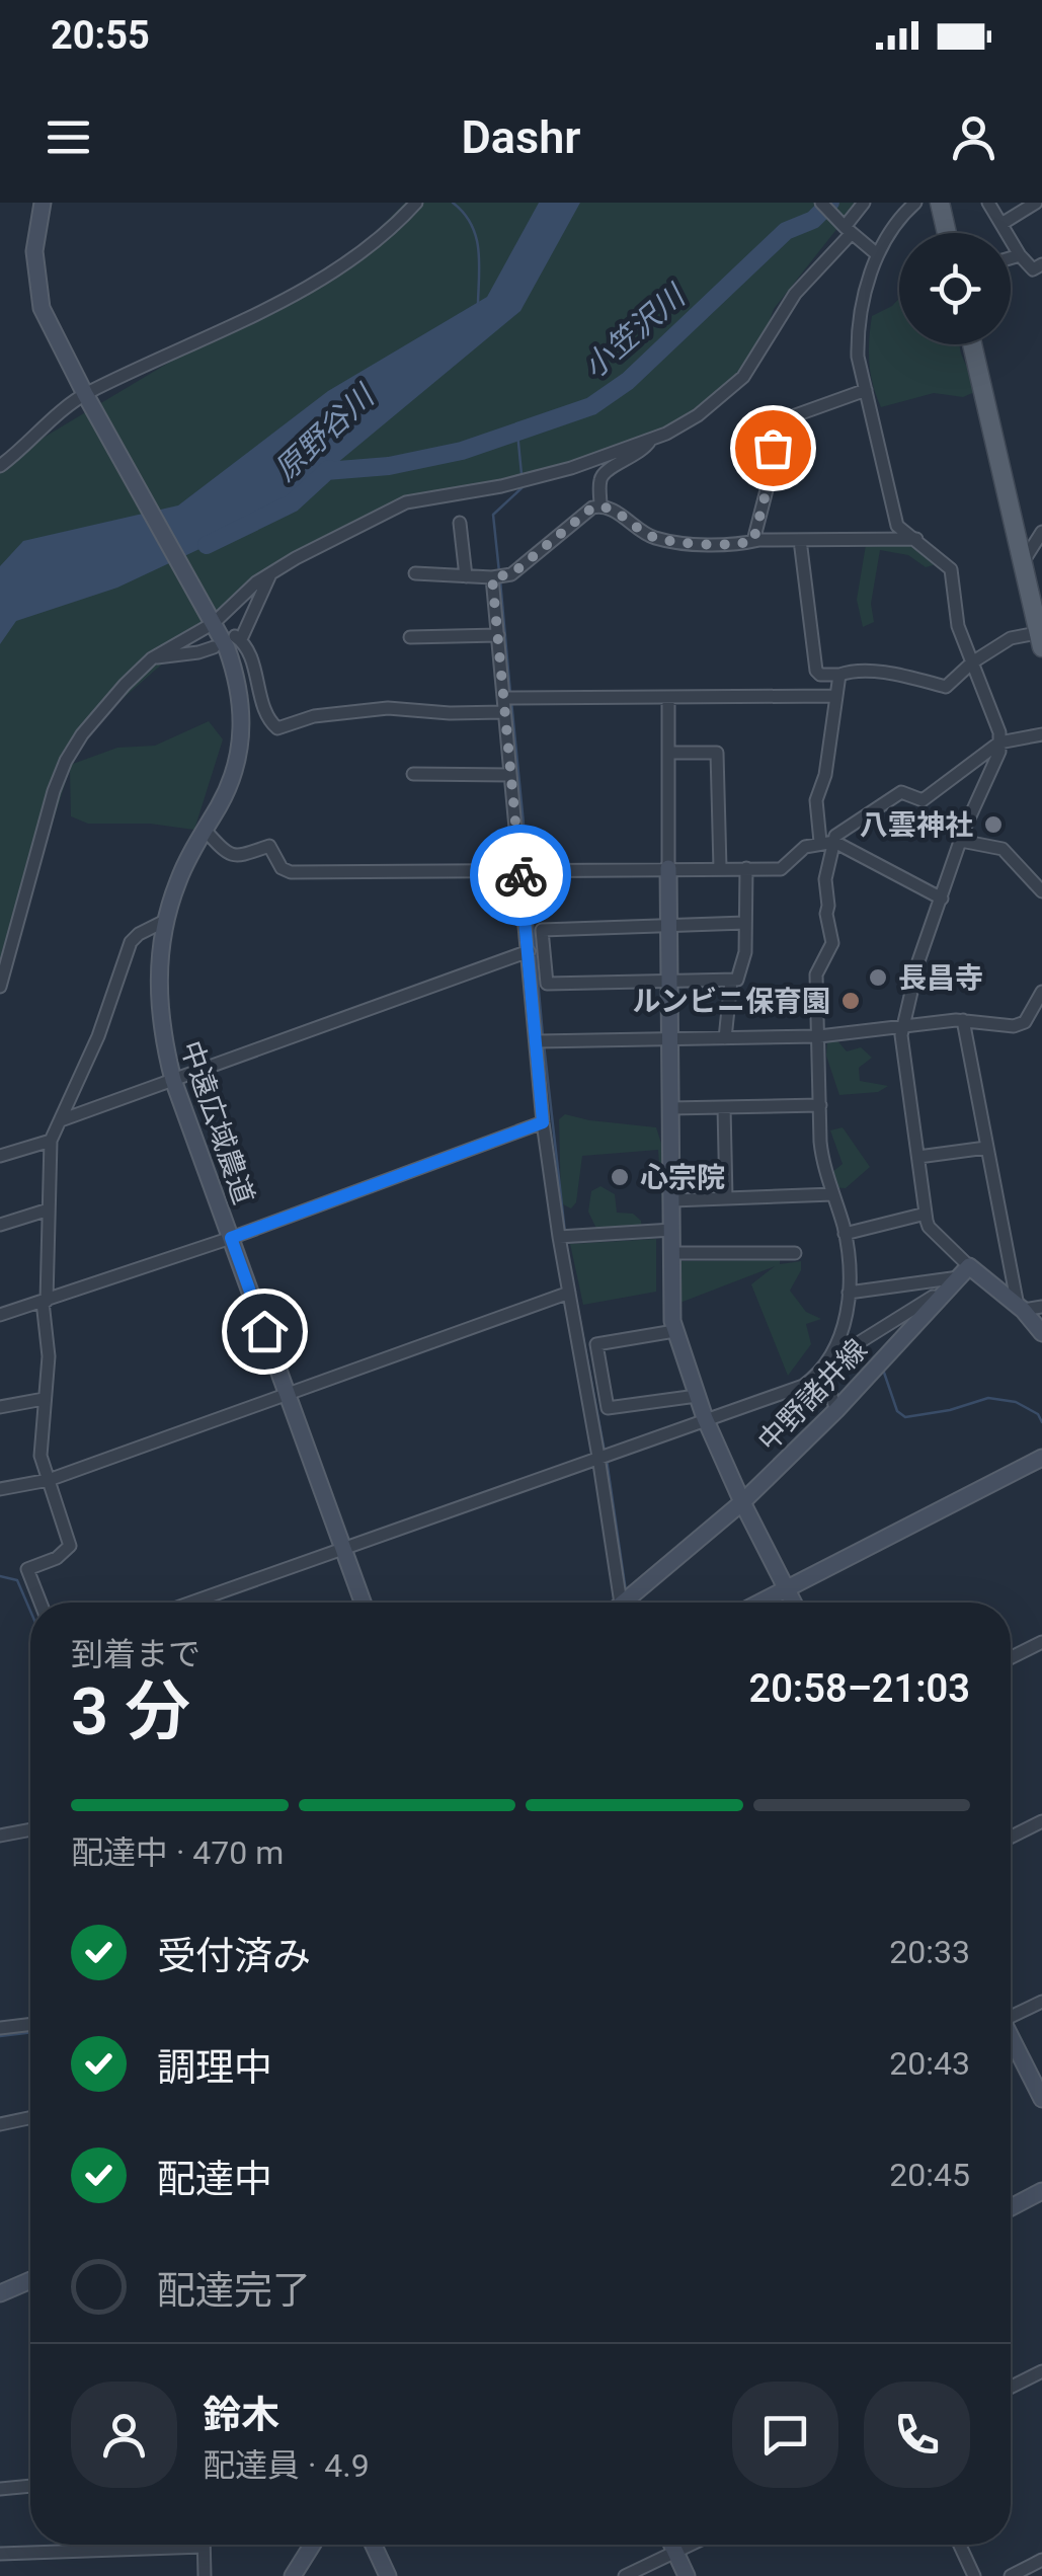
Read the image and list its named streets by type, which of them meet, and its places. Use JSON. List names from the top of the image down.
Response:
{
  "streets": {
    "street": ["中遠広域農道", "中野諸井線"]
  },
  "water": ["小笠沢川", "原野谷川"],
  "places": [
    "八雲神社",
    "長昌寺",
    "ルンビニ保育園",
    "心宗院"
  ],
  "page": {
    "status": "20:55",
    "header": "Dashr",
    "heading": ["3 分", "到着まで", "20:58–21:03"],
    "panel": ["鈴木", "配達員 · 4.9"],
    "bar": "配達中 · 470 m",
    "list": [
      ["受付済み", "20:33"],
      ["調理中", "20:43"],
      ["配達中", "20:45"],
      "配達完了"
    ]
  }
}
